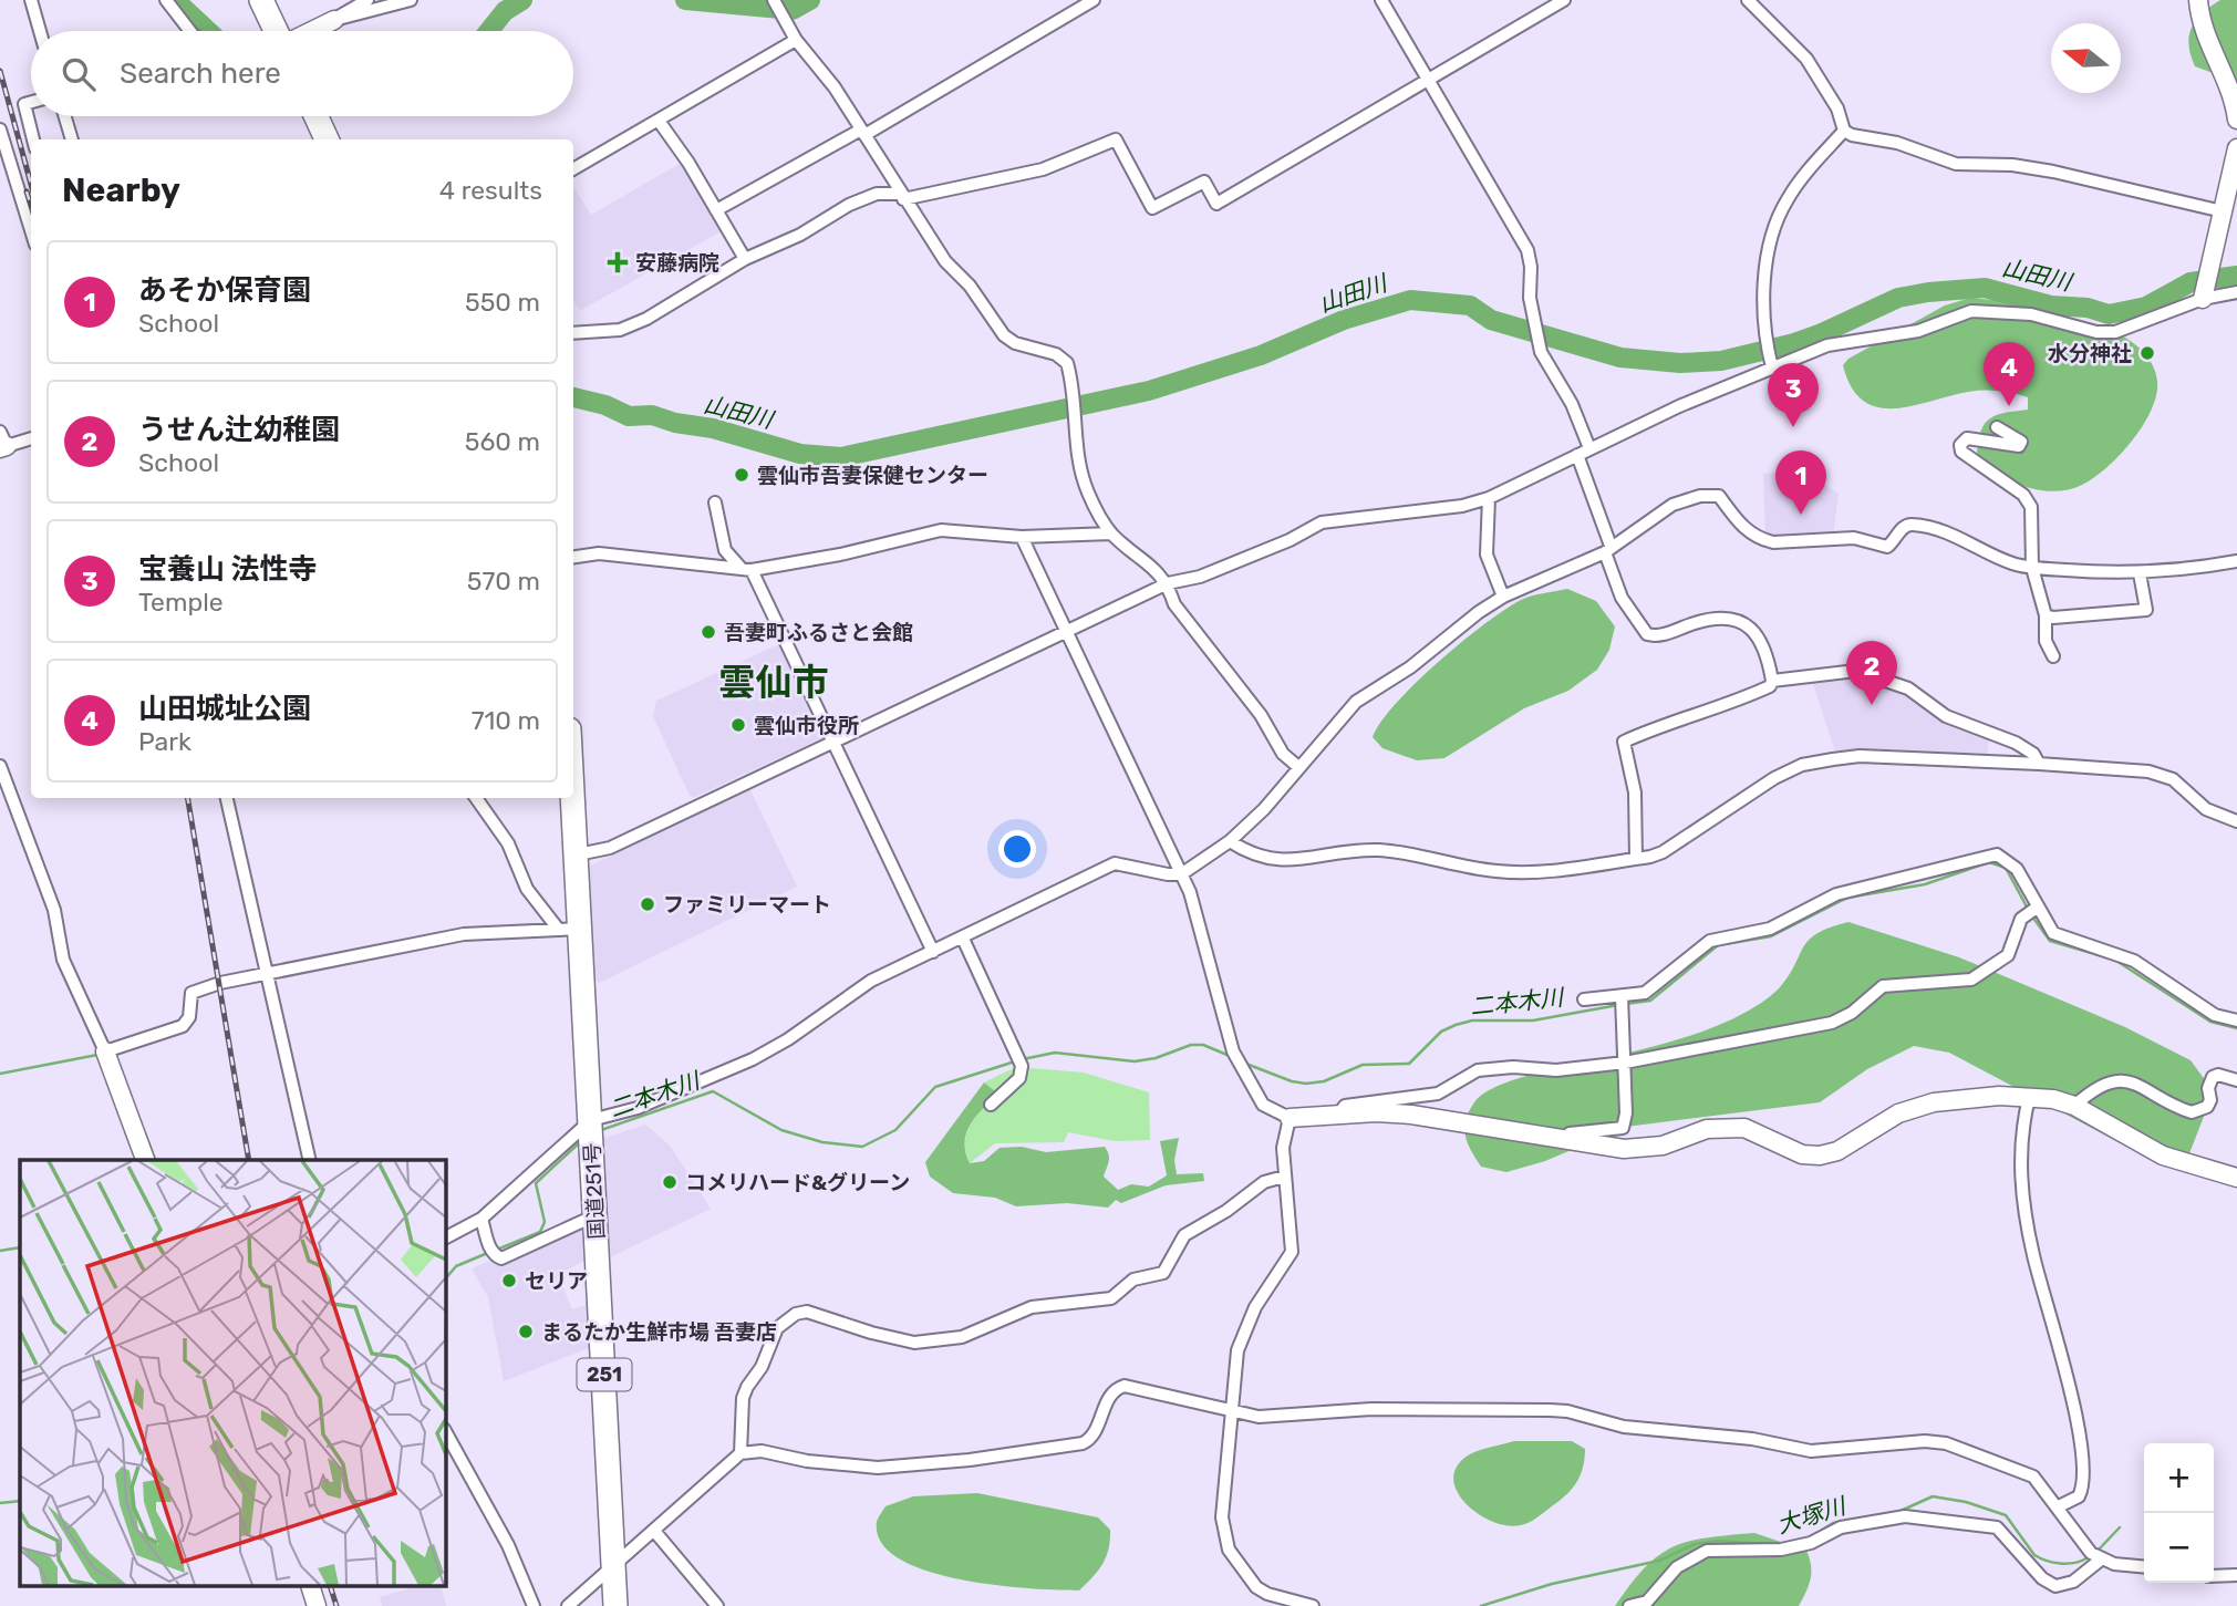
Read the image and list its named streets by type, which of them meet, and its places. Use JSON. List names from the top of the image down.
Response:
{
  "streets": {
    "highway": ["国道251号", "251"]
  },
  "districts": ["雲仙市"],
  "water": ["山田川", "二本木川", "大塚川"],
  "places": {
    "health": ["安藤病院"],
    "other": [
      "水分神社",
      "雲仙市吾妻保健センター",
      "吾妻町ふるさと会館",
      "雲仙市役所",
      "ファミリーマート",
      "コメリハード&グリーン",
      "セリア",
      "まるたか生鮮市場 吾妻店"
    ]
  },
  "north": "left",
  "page": {
    "search": "Search here",
    "heading": ["Nearby", "4 results"],
    "list": [
      {
        "mark": "1",
        "name": "あそか保育園",
        "note": "School",
        "value": "550 m"
      },
      {
        "mark": "2",
        "name": "うせん辻幼稚園",
        "note": "School",
        "value": "560 m"
      },
      {
        "mark": "3",
        "name": "宝養山 法性寺",
        "note": "Temple",
        "value": "570 m"
      },
      {
        "mark": "4",
        "name": "山田城址公園",
        "note": "Park",
        "value": "710 m"
      }
    ],
    "pins": [
      "4",
      "3",
      "1",
      "2"
    ],
    "map_buttons": ["+", "−"]
  }
}
